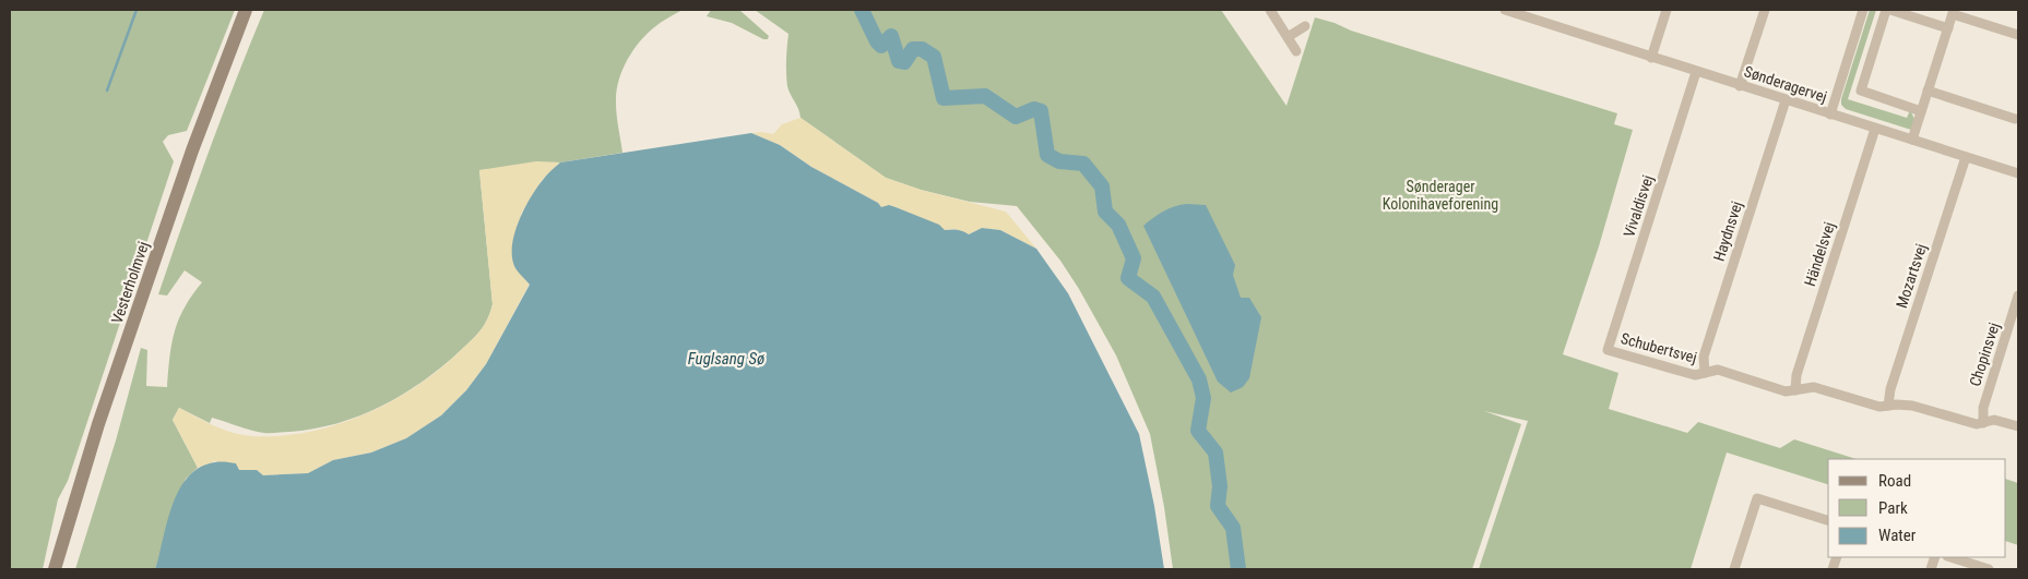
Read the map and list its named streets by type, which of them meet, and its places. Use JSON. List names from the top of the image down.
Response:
{
  "streets": {
    "street": [
      "Sønderagervej",
      "Vivaldisvej",
      "Haydnsvej",
      "Händelsvej",
      "Mozartsvej",
      "Vesterholmvej",
      "Schubertsvej",
      "Chopinsvej"
    ]
  },
  "crossings": [
    ["Sønderagervej", "Vivaldisvej"],
    ["Sønderagervej", "Haydnsvej"],
    ["Sønderagervej", "Händelsvej"],
    ["Sønderagervej", "Mozartsvej"],
    ["Vivaldisvej", "Schubertsvej"],
    ["Haydnsvej", "Schubertsvej"],
    ["Händelsvej", "Schubertsvej"],
    ["Mozartsvej", "Schubertsvej"],
    ["Schubertsvej", "Chopinsvej"]
  ],
  "water": ["Fuglsang Sø"],
  "parks": ["Sønderager Kolonihaveforening"],
  "legend": ["Road", "Park", "Water"]
}
